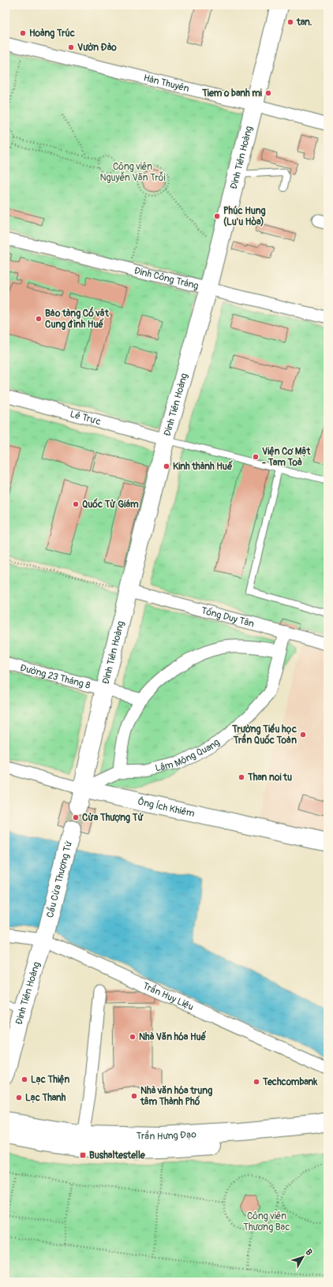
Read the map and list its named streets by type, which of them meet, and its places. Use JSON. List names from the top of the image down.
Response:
{
  "streets": {
    "main road": [
      "Đinh Tiên Hoàng",
      "Ông Ích Khiêm",
      "Cầu Cửa Thượng Tứ",
      "Trần Hưng Đạo"
    ],
    "street": [
      "Hàn Thuyên",
      "Đinh Công Tráng",
      "Lê Trực",
      "Tống Duy Tân",
      "Đường 23 Tháng 8",
      "Lâm Mộng Quang",
      "Trần Huy Liệu"
    ]
  },
  "crossings": [
    ["Hàn Thuyên", "Đinh Tiên Hoàng"],
    ["Đinh Tiên Hoàng", "Đinh Công Tráng"],
    ["Đinh Tiên Hoàng", "Lê Trực"],
    ["Đinh Tiên Hoàng", "Tống Duy Tân"],
    ["Đinh Tiên Hoàng", "Đường 23 Tháng 8"],
    ["Đinh Tiên Hoàng", "Lâm Mộng Quang"],
    ["Đinh Tiên Hoàng", "Ông Ích Khiêm"],
    ["Đinh Tiên Hoàng", "Cầu Cửa Thượng Tứ"],
    ["Đinh Tiên Hoàng", "Trần Huy Liệu"],
    ["Tống Duy Tân", "Lâm Mộng Quang"],
    ["Lâm Mộng Quang", "Ông Ích Khiêm"],
    ["Cầu Cửa Thượng Tứ", "Trần Huy Liệu"]
  ],
  "parks": ["Công viên Nguyễn Văn Trỗi", "Công viên Thương Bạc"],
  "places": {
    "other": [
      "tan.",
      "Hoàng Trúc",
      "Vườn Đào",
      "Tiem o banh mi",
      "Phúc Hung (Lu'u Hòa)",
      "Bảo tàng Cổ vật Cung đình Huế",
      "Viện Cơ Mật - Tam Toà",
      "Kinh thành Huế",
      "Quốc Tử Giám",
      "Trường Tiểu học Trần Quốc Toản",
      "Than noi tu",
      "Cửa Thượng Tứ",
      "Nhà Văn hóa Huế",
      "Lạc Thiện",
      "Techcombank",
      "Nhà văn hóa trung tâm Thành Phố",
      "Lạc Thanh"
    ],
    "transit": ["Bushaltestelle"]
  },
  "north": "top right"
}
